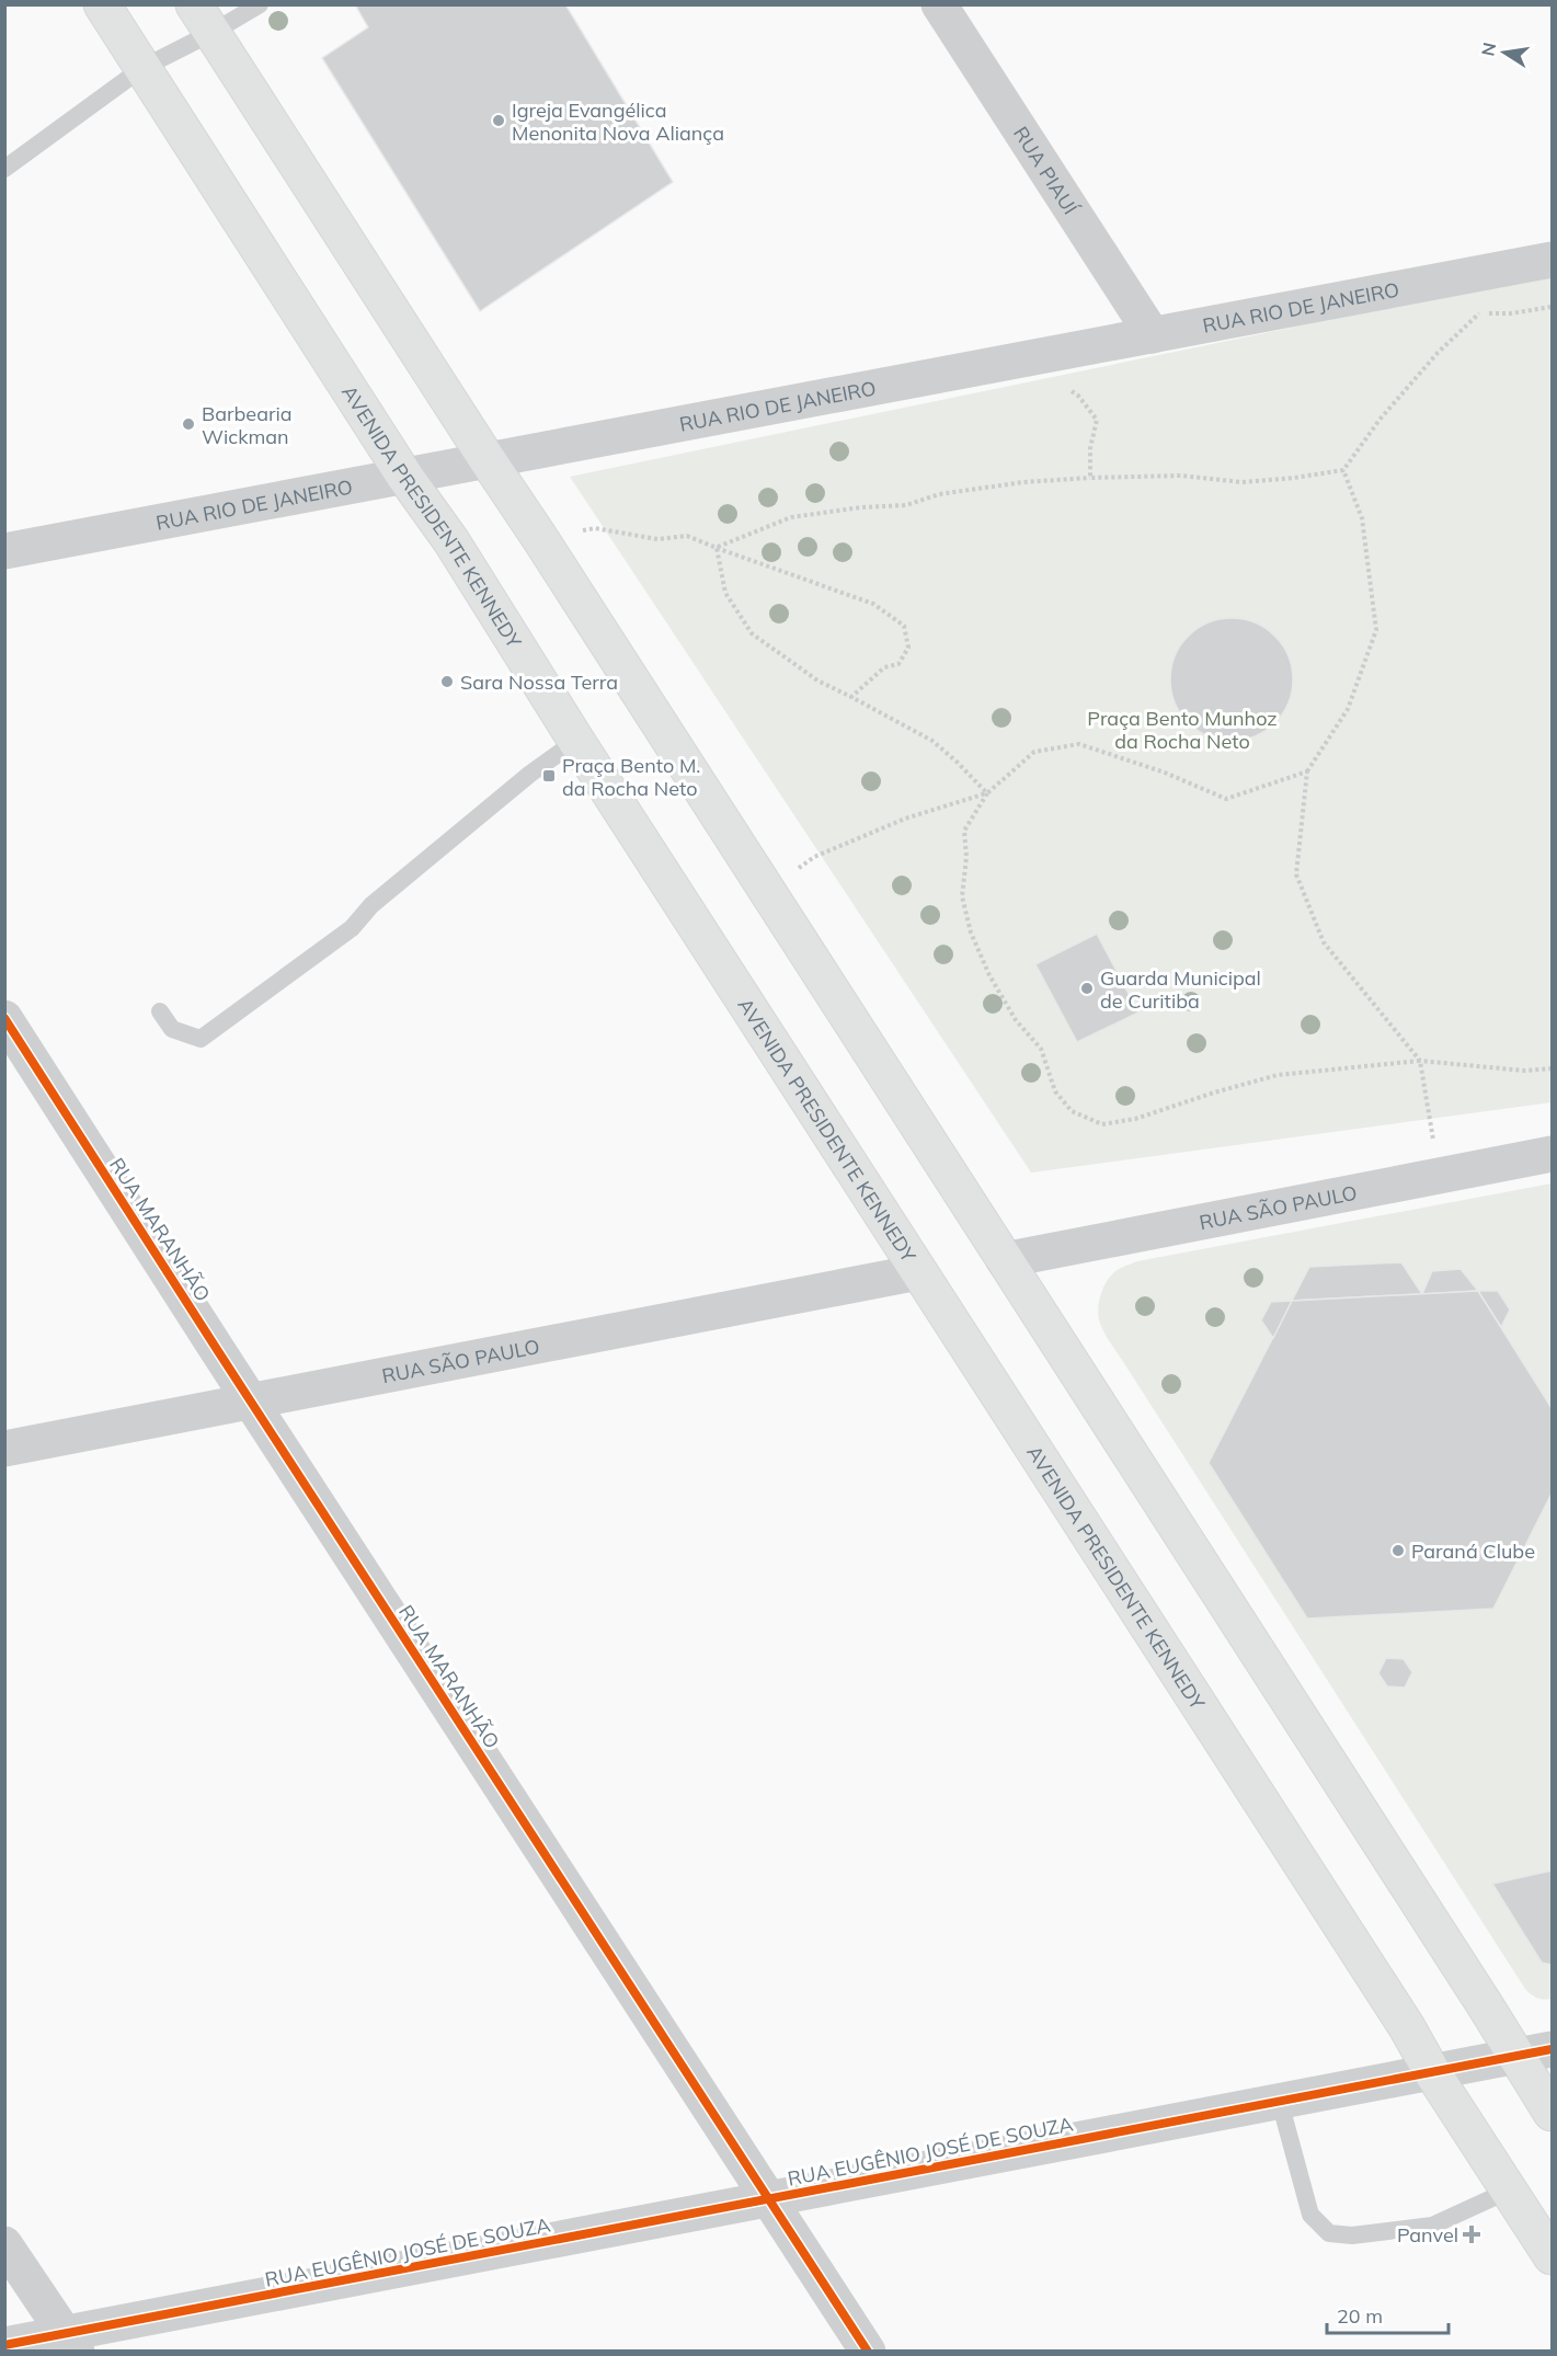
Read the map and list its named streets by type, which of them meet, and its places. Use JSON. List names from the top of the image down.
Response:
{
  "streets": {
    "main road": ["AVENIDA PRESIDENTE KENNEDY"],
    "street": [
      "RUA PIAUÍ",
      "RUA RIO DE JANEIRO",
      "RUA SÃO PAULO",
      "RUA MARANHÃO",
      "RUA EUGÊNIO JOSÉ DE SOUZA"
    ]
  },
  "crossings": [
    ["RUA PIAUÍ", "RUA RIO DE JANEIRO"],
    ["RUA RIO DE JANEIRO", "AVENIDA PRESIDENTE KENNEDY"],
    ["AVENIDA PRESIDENTE KENNEDY", "RUA SÃO PAULO"],
    ["AVENIDA PRESIDENTE KENNEDY", "RUA EUGÊNIO JOSÉ DE SOUZA"],
    ["RUA SÃO PAULO", "RUA MARANHÃO"],
    ["RUA MARANHÃO", "RUA EUGÊNIO JOSÉ DE SOUZA"]
  ],
  "parks": ["Praça Bento Munhoz da Rocha Neto"],
  "places": {
    "other": [
      "Igreja Evangélica Menonita Nova Aliança",
      "Barbearia Wickman",
      "Sara Nossa Terra",
      "Guarda Municipal de Curitiba",
      "Paraná Clube"
    ],
    "transit": ["Praça Bento M. da Rocha Neto"],
    "health": ["Panvel"]
  },
  "scale_bar": "20 m",
  "north": "left"
}
